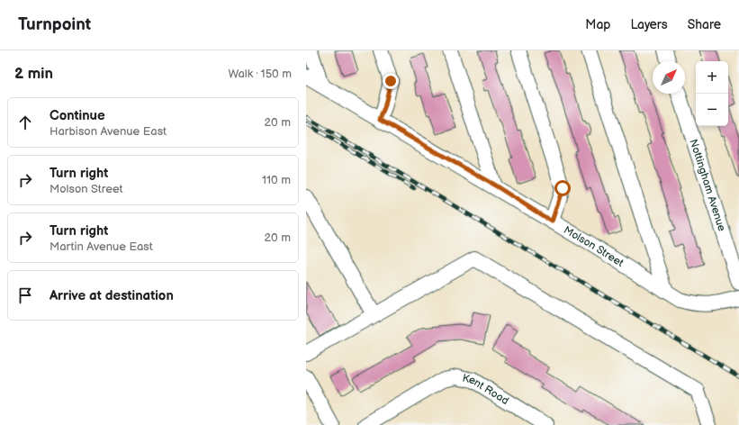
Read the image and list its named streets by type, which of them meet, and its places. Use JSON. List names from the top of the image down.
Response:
{
  "streets": {
    "street": ["Nottingham Avenue", "Molson Street", "Kent Road"]
  },
  "north": "top right",
  "page": {
    "header": "Turnpoint",
    "nav": ["Map", "Layers", "Share"],
    "heading": ["2 min", "Walk · 150 m"],
    "map_buttons": ["+", "−"],
    "list": [
      ["Continue", "Harbison Avenue East", "20 m"],
      ["Turn right", "Molson Street", "110 m"],
      ["Turn right", "Martin Avenue East", "20 m"],
      "Arrive at destination"
    ]
  }
}
